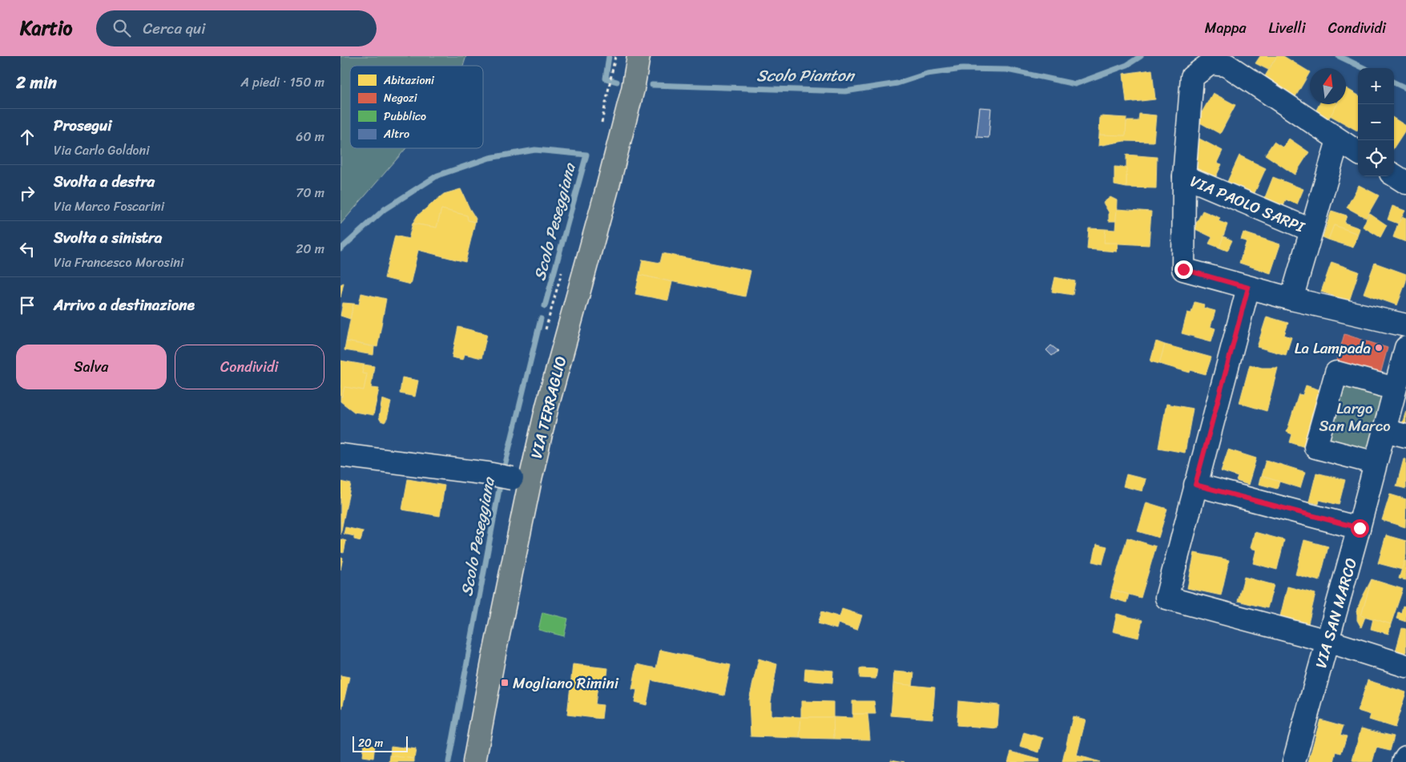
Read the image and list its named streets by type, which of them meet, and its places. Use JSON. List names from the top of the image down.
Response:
{
  "streets": {
    "main road": ["VIA TERRAGLIO"],
    "street": ["VIA PAOLO SARPI", "VIA SAN MARCO"]
  },
  "water": ["Scolo Pianton", "Scolo Peseggiana"],
  "parks": ["Largo San Marco"],
  "places": {
    "other": ["La Lampada"],
    "transit": ["Mogliano Rimini"]
  },
  "legend": [
    "Abitazioni",
    "Negozi",
    "Pubblico",
    "Altro"
  ],
  "scale_bar": "20 m",
  "north": "top",
  "page": {
    "header": "Kartio",
    "search": "Cerca qui",
    "nav": ["Mappa", "Livelli", "Condividi"],
    "heading": ["2 min", "A piedi · 150 m"],
    "map_buttons": ["+", "−"],
    "list": [
      ["Prosegui", "Via Carlo Goldoni", "60 m"],
      ["Svolta a destra", "Via Marco Foscarini", "70 m"],
      ["Svolta a sinistra", "Via Francesco Morosini", "20 m"],
      "Arrivo a destinazione"
    ],
    "buttons": ["Salva", "Condividi"],
    "scale": "20 m"
  }
}
